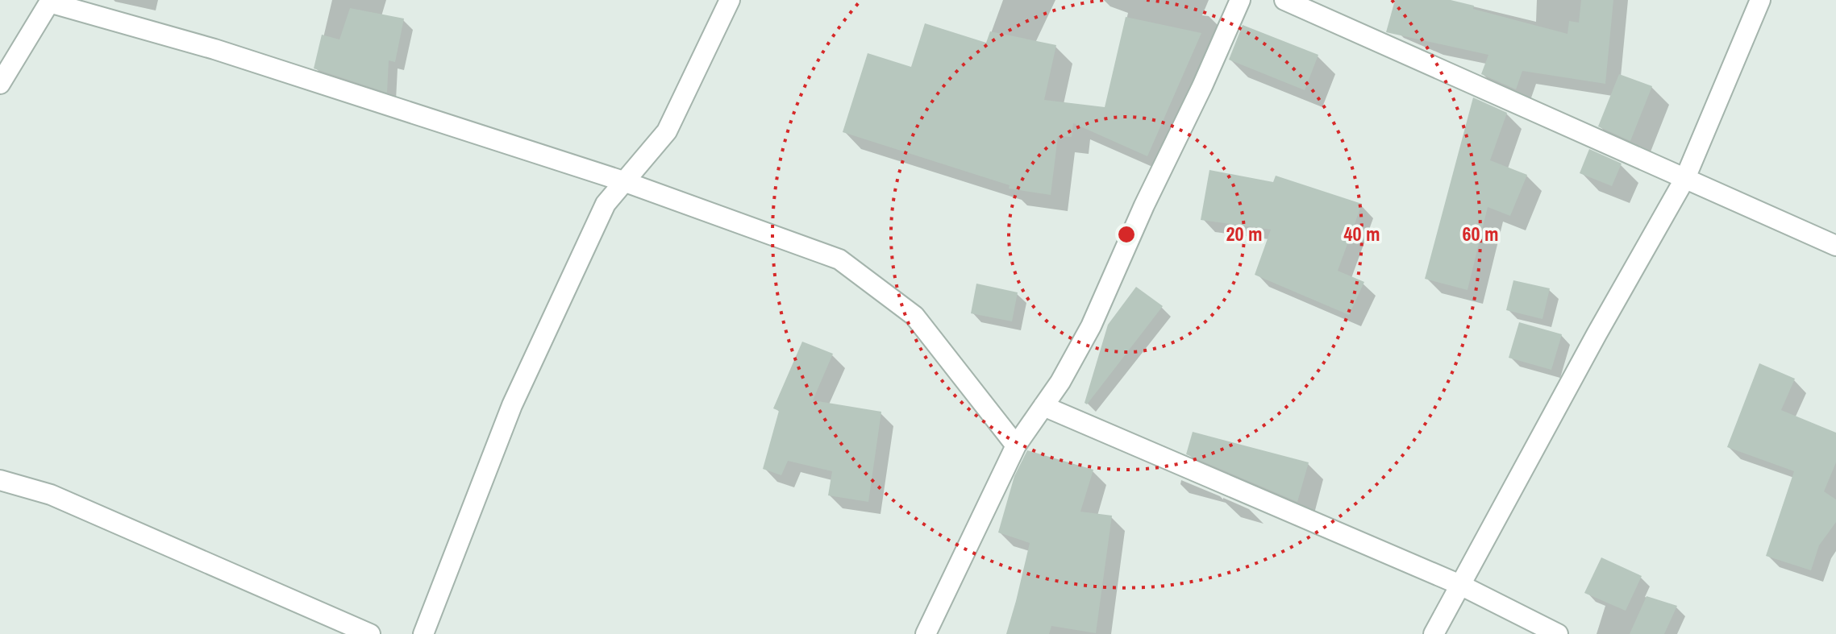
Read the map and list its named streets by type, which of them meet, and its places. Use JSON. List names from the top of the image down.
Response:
{
  "rings": ["20 m", "40 m", "60 m"]
}
